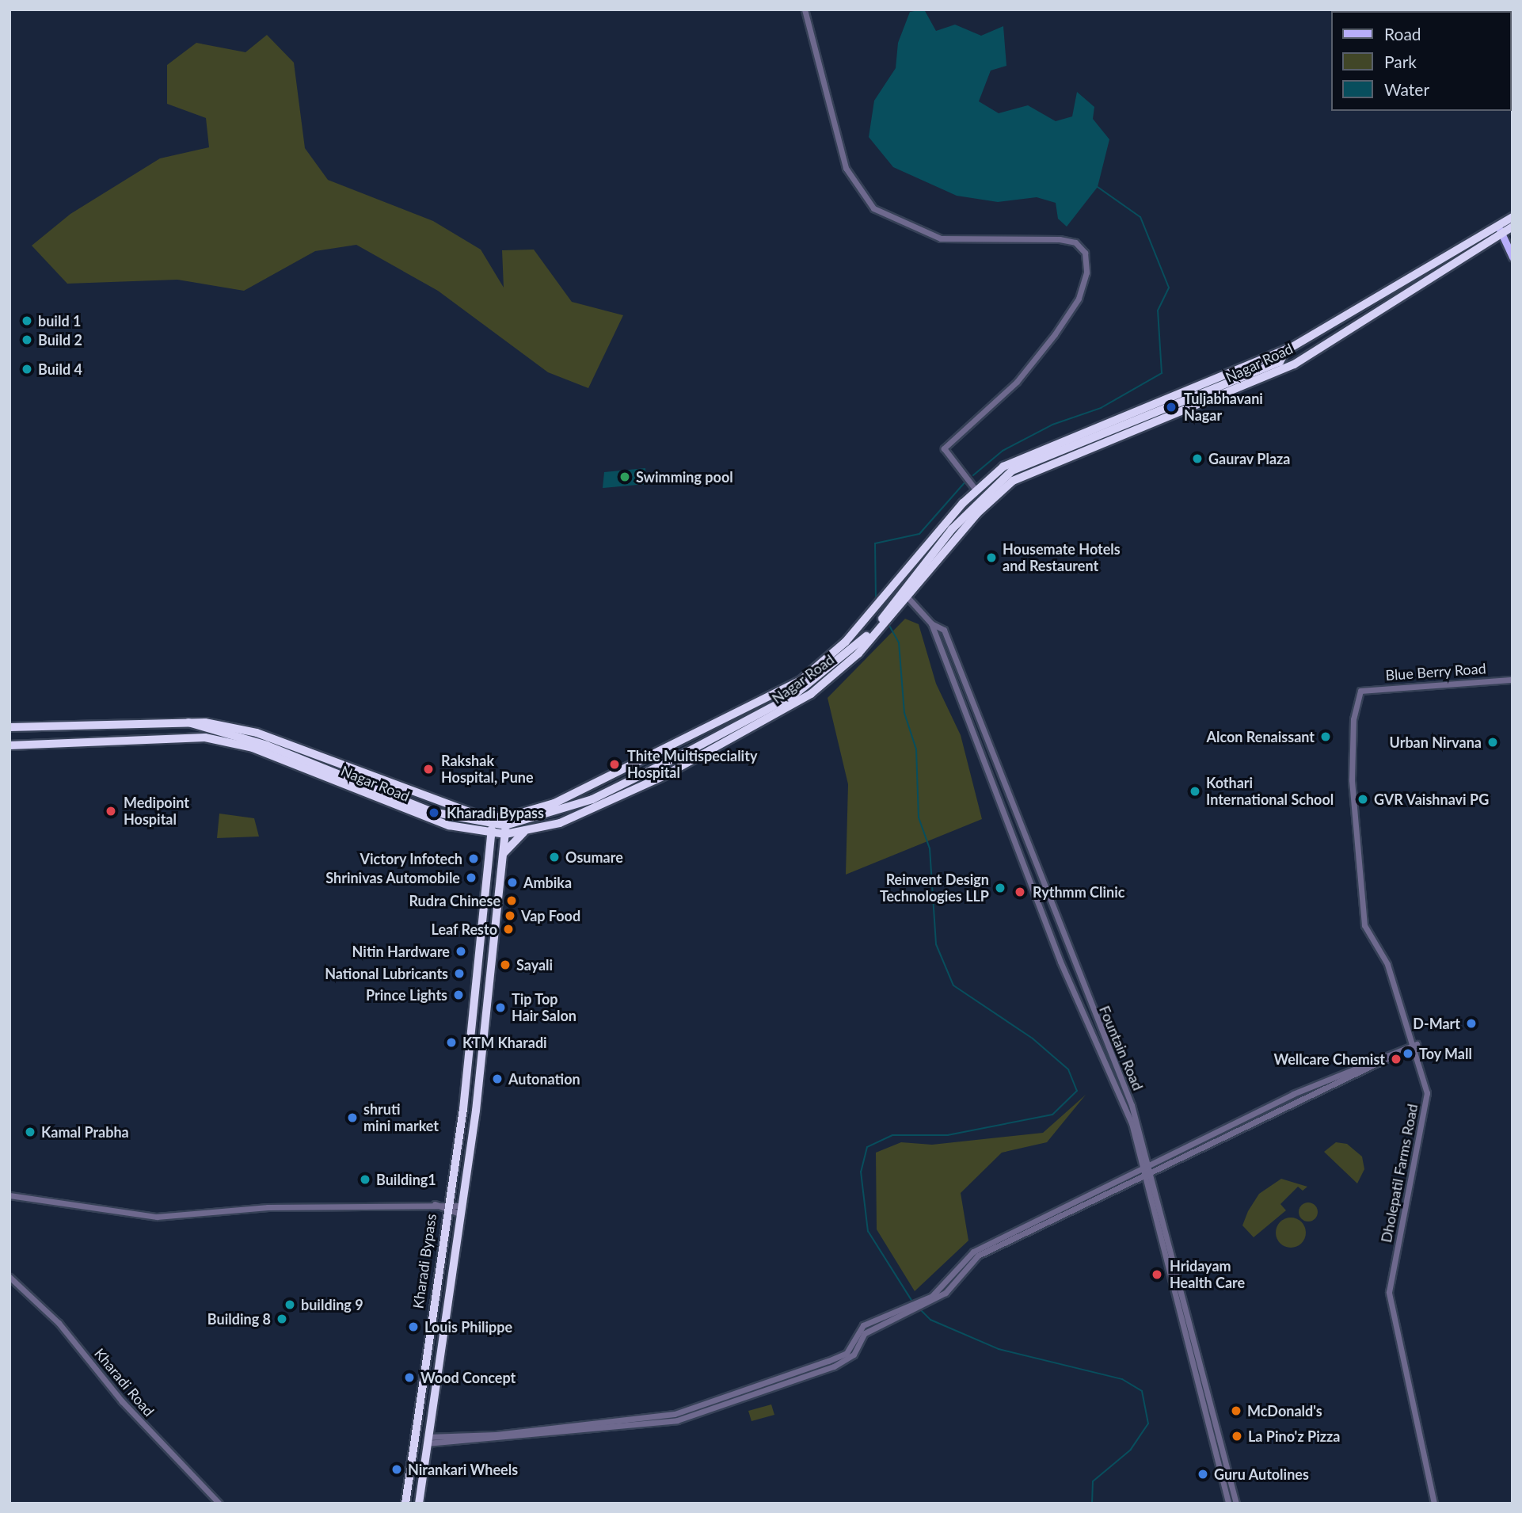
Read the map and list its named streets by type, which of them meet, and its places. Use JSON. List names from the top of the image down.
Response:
{
  "streets": {
    "highway": ["Nagar Road", "Kharadi Bypass"],
    "street": [
      "Blue Berry Road",
      "Fountain Road",
      "Dholepatil Farms Road",
      "Kharadi Road"
    ]
  },
  "crossings": [
    ["Nagar Road", "Fountain Road"],
    ["Nagar Road", "Kharadi Bypass"],
    ["Blue Berry Road", "Dholepatil Farms Road"]
  ],
  "places": [
    "build 1",
    "Build 2",
    "Build 4",
    "Tuljabhavani Nagar",
    "Gaurav Plaza",
    "Swimming pool",
    "Housemate Hotels and Restaurent",
    "Alcon Renaissant",
    "Urban Nirvana",
    "Thite Multispeciality Hospital",
    "Rakshak Hospital, Pune",
    "Kothari International School",
    "GVR Vaishnavi PG",
    "Medipoint Hospital",
    "Kharadi Bypass",
    "Osumare",
    "Victory Infotech",
    "Shrinivas Automobile",
    "Ambika",
    "Reinvent Design Technologies LLP",
    "Rythmm Clinic",
    "Rudra Chinese",
    "Vap Food",
    "Leaf Resto",
    "Nitin Hardware",
    "Sayali",
    "National Lubricants",
    "Prince Lights",
    "Tip Top Hair Salon",
    "D-Mart",
    "KTM Kharadi",
    "Toy Mall",
    "Wellcare Chemist",
    "Autonation",
    "shruti mini market",
    "Kamal Prabha",
    "Building1",
    "Hridayam Health Care",
    "building 9",
    "Building 8",
    "Louis Philippe",
    "Wood Concept",
    "McDonald's",
    "La Pino'z Pizza",
    "Nirankari Wheels",
    "Guru Autolines"
  ],
  "legend": ["Road", "Park", "Water"]
}
